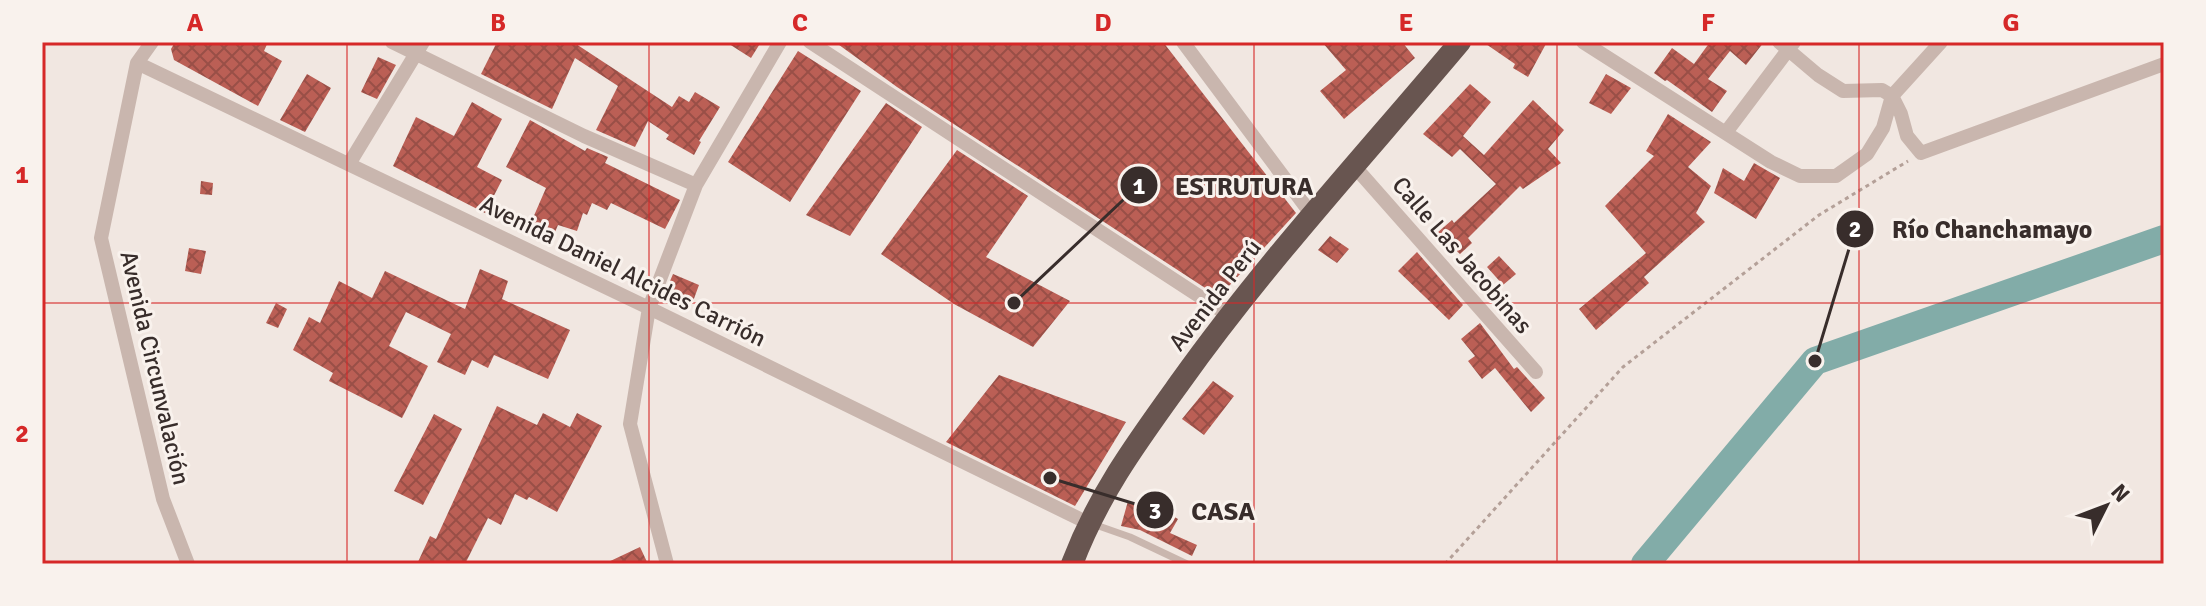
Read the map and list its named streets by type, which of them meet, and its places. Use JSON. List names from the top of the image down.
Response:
{
  "streets": {
    "highway": ["Avenida Perú"],
    "street": ["Calle Las Jacobinas", "Avenida Daniel Alcides Carrión", "Avenida Circunvalación"]
  },
  "crossings": [
    ["Calle Las Jacobinas", "Avenida Perú"],
    ["Avenida Daniel Alcides Carrión", "Avenida Perú"],
    ["Avenida Daniel Alcides Carrión", "Avenida Circunvalación"]
  ],
  "places": ["ESTRUTURA", "Río Chanchamayo", "CASA"],
  "north": "top right",
  "grid": {
    "columns": [
      "A",
      "B",
      "C",
      "D",
      "E",
      "F",
      "G"
    ],
    "rows": ["1", "2"]
  }
}
